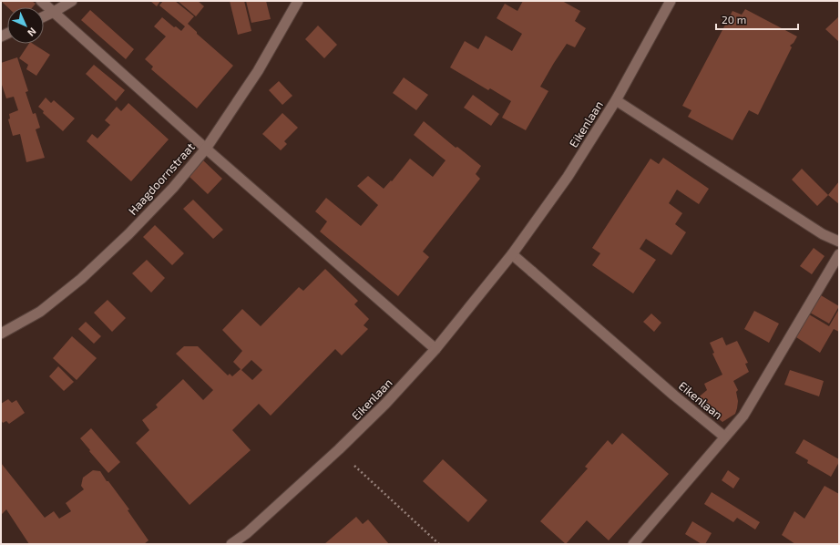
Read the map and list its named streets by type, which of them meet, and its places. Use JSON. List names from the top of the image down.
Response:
{
  "streets": {
    "street": ["Eikenlaan", "Haagdoornstraat"]
  },
  "scale_bar": "20 m",
  "north": "bottom right"
}
